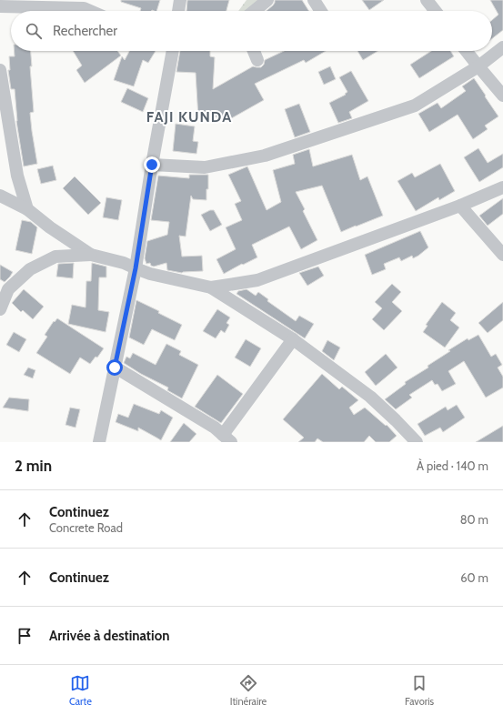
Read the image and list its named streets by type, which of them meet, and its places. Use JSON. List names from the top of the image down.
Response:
{
  "districts": ["FAJI KUNDA"],
  "page": {
    "search": "Rechercher",
    "heading": ["2 min", "À pied · 140 m"],
    "list": [
      ["Continuez", "Concrete Road", "80 m"],
      ["Continuez", "60 m"],
      "Arrivée à destination"
    ],
    "nav": ["Carte", "Itinéraire", "Favoris"]
  }
}
